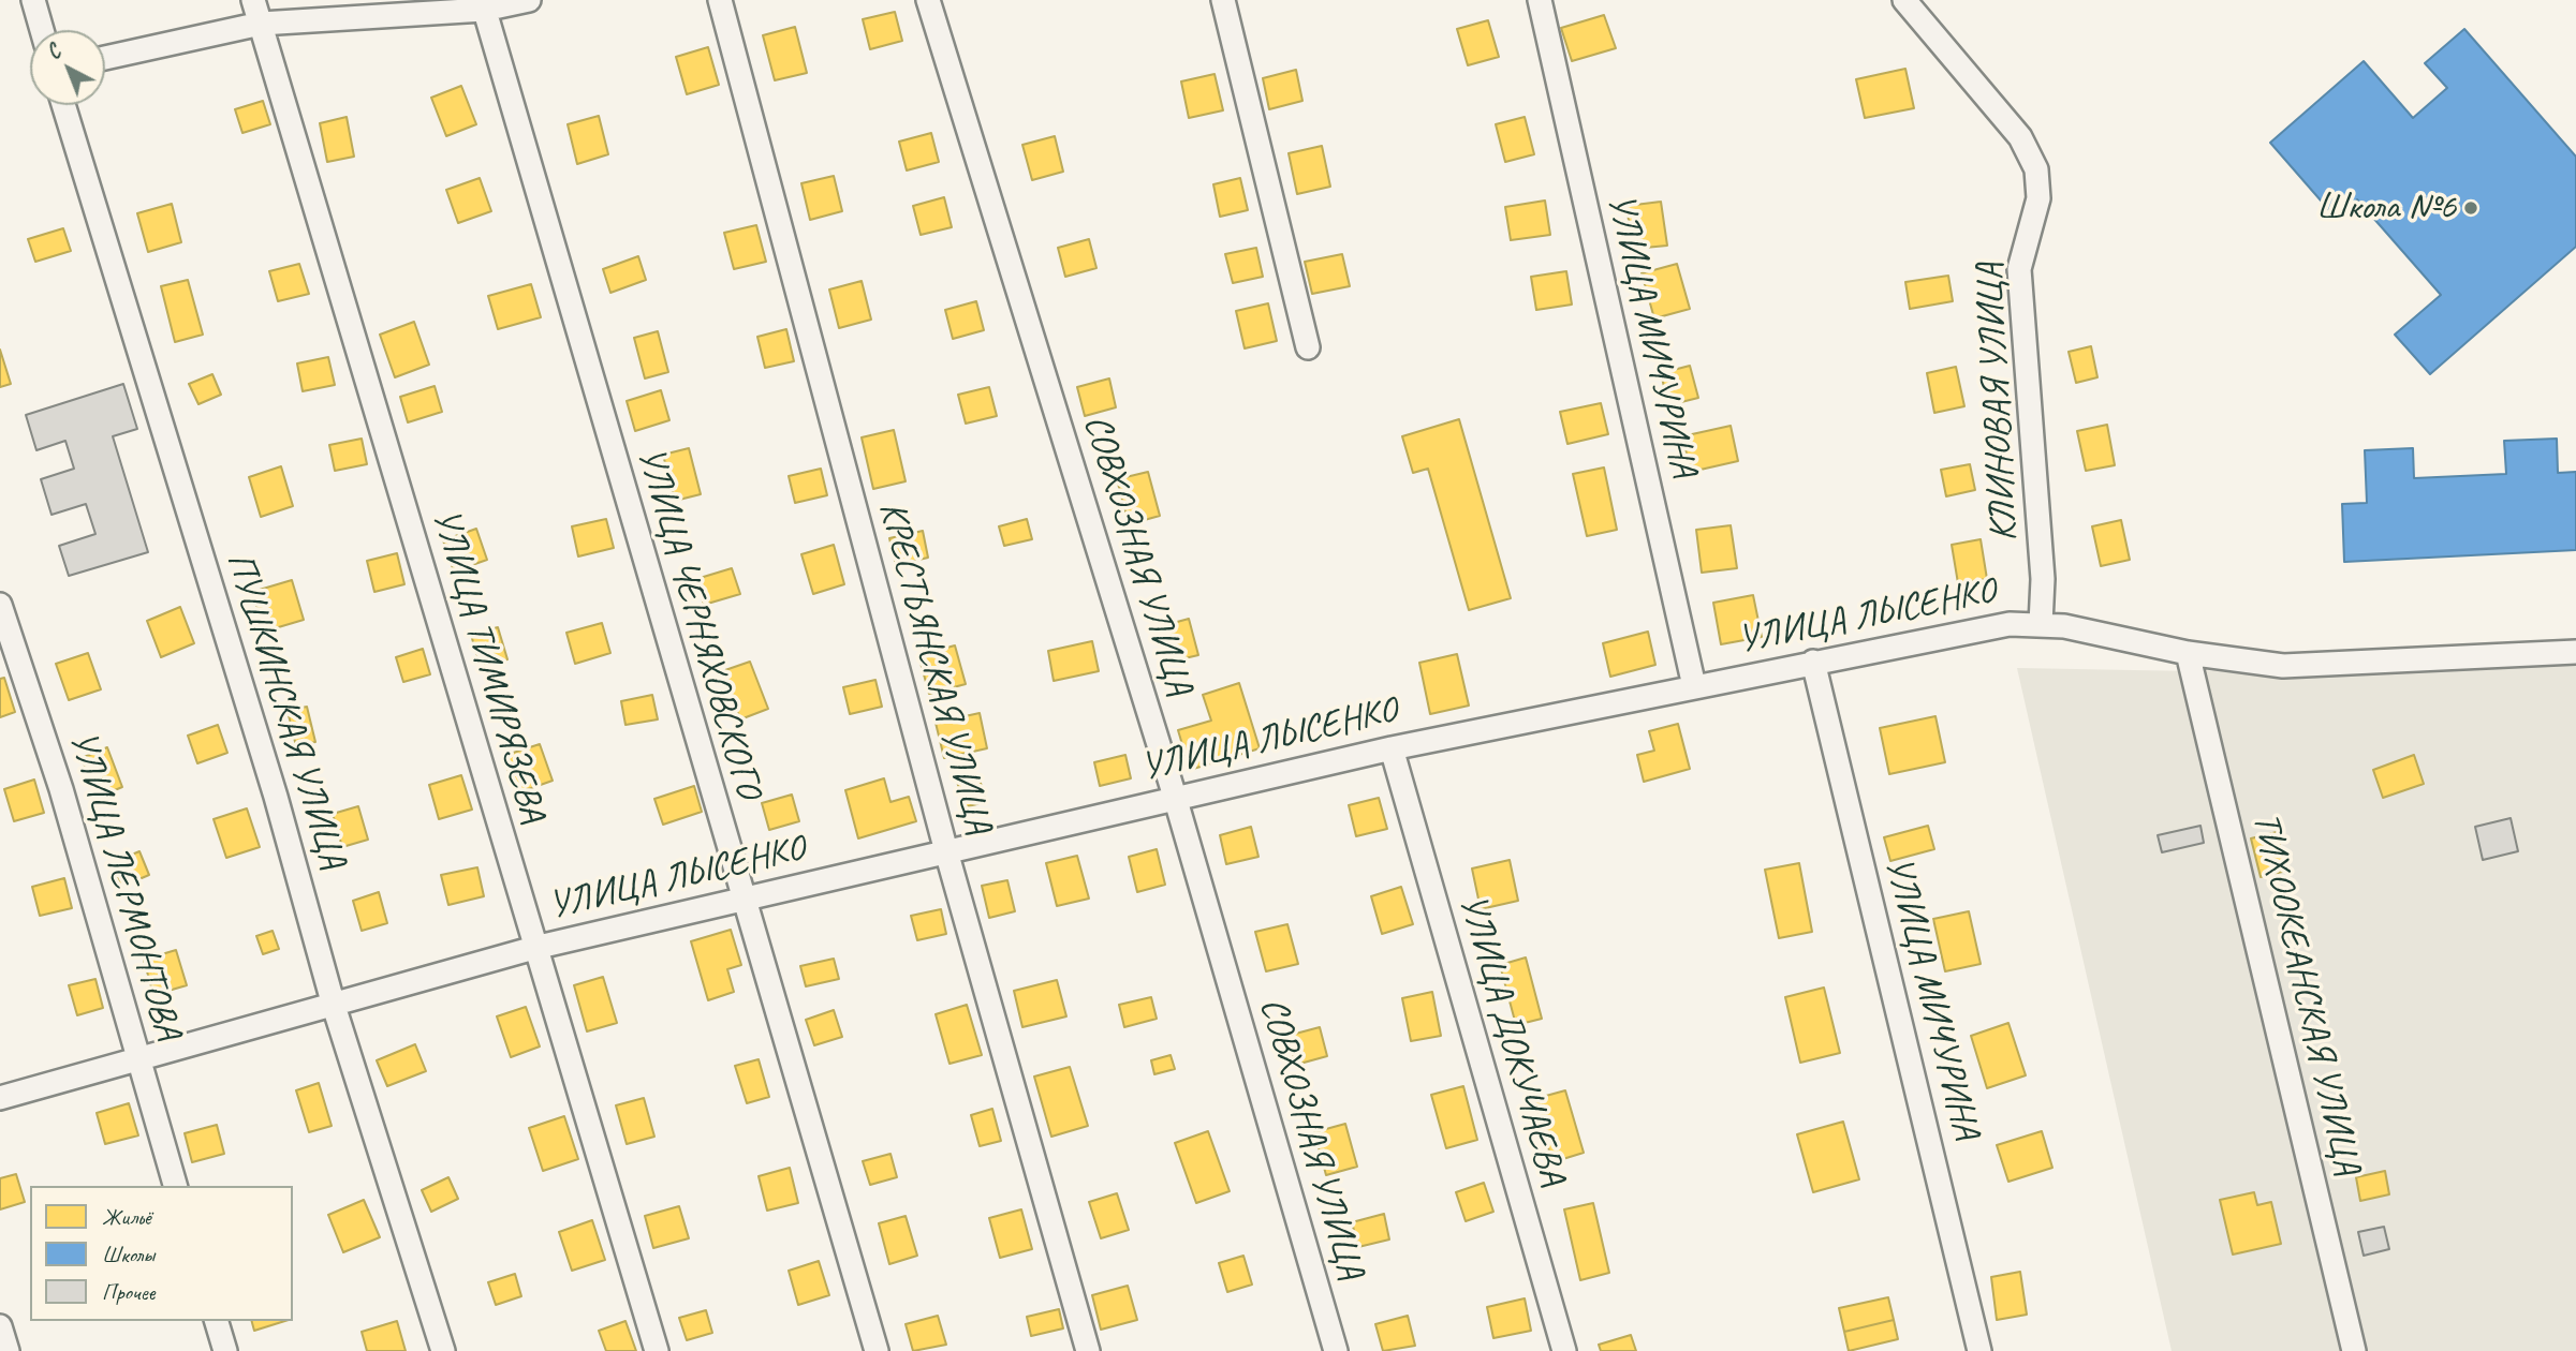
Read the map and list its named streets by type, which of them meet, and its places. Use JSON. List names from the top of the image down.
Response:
{
  "streets": {
    "street": [
      "УЛИЦА МИЧУРИНА",
      "КЛИНОВАЯ УЛИЦА",
      "СОВХОЗНАЯ УЛИЦА",
      "УЛИЦА ЛЫСЕНКО",
      "УЛИЦА ЧЕРНЯХОВСКОГО",
      "УЛИЦА ТИМИРЯЗЕВА",
      "КРЕСТЬЯНСКАЯ УЛИЦА",
      "ПУШКИНСКАЯ УЛИЦА",
      "УЛИЦА ЛЕРМОНТОВА",
      "ТИХООКЕАНСКАЯ УЛИЦА",
      "УЛИЦА ДОКУЧАЕВА"
    ]
  },
  "crossings": [
    ["УЛИЦА МИЧУРИНА", "УЛИЦА ЛЫСЕНКО"],
    ["КЛИНОВАЯ УЛИЦА", "УЛИЦА ЛЫСЕНКО"],
    ["СОВХОЗНАЯ УЛИЦА", "УЛИЦА ЛЫСЕНКО"],
    ["УЛИЦА ЛЫСЕНКО", "УЛИЦА ЧЕРНЯХОВСКОГО"],
    ["УЛИЦА ЛЫСЕНКО", "УЛИЦА ТИМИРЯЗЕВА"],
    ["УЛИЦА ЛЫСЕНКО", "КРЕСТЬЯНСКАЯ УЛИЦА"],
    ["УЛИЦА ЛЫСЕНКО", "ПУШКИНСКАЯ УЛИЦА"],
    ["УЛИЦА ЛЫСЕНКО", "УЛИЦА ЛЕРМОНТОВА"],
    ["УЛИЦА ЛЫСЕНКО", "ТИХООКЕАНСКАЯ УЛИЦА"],
    ["УЛИЦА ЛЫСЕНКО", "УЛИЦА ДОКУЧАЕВА"]
  ],
  "places": ["Школа №6"],
  "legend": ["Жильё", "Школы", "Прочее"],
  "north": "top left"
}
